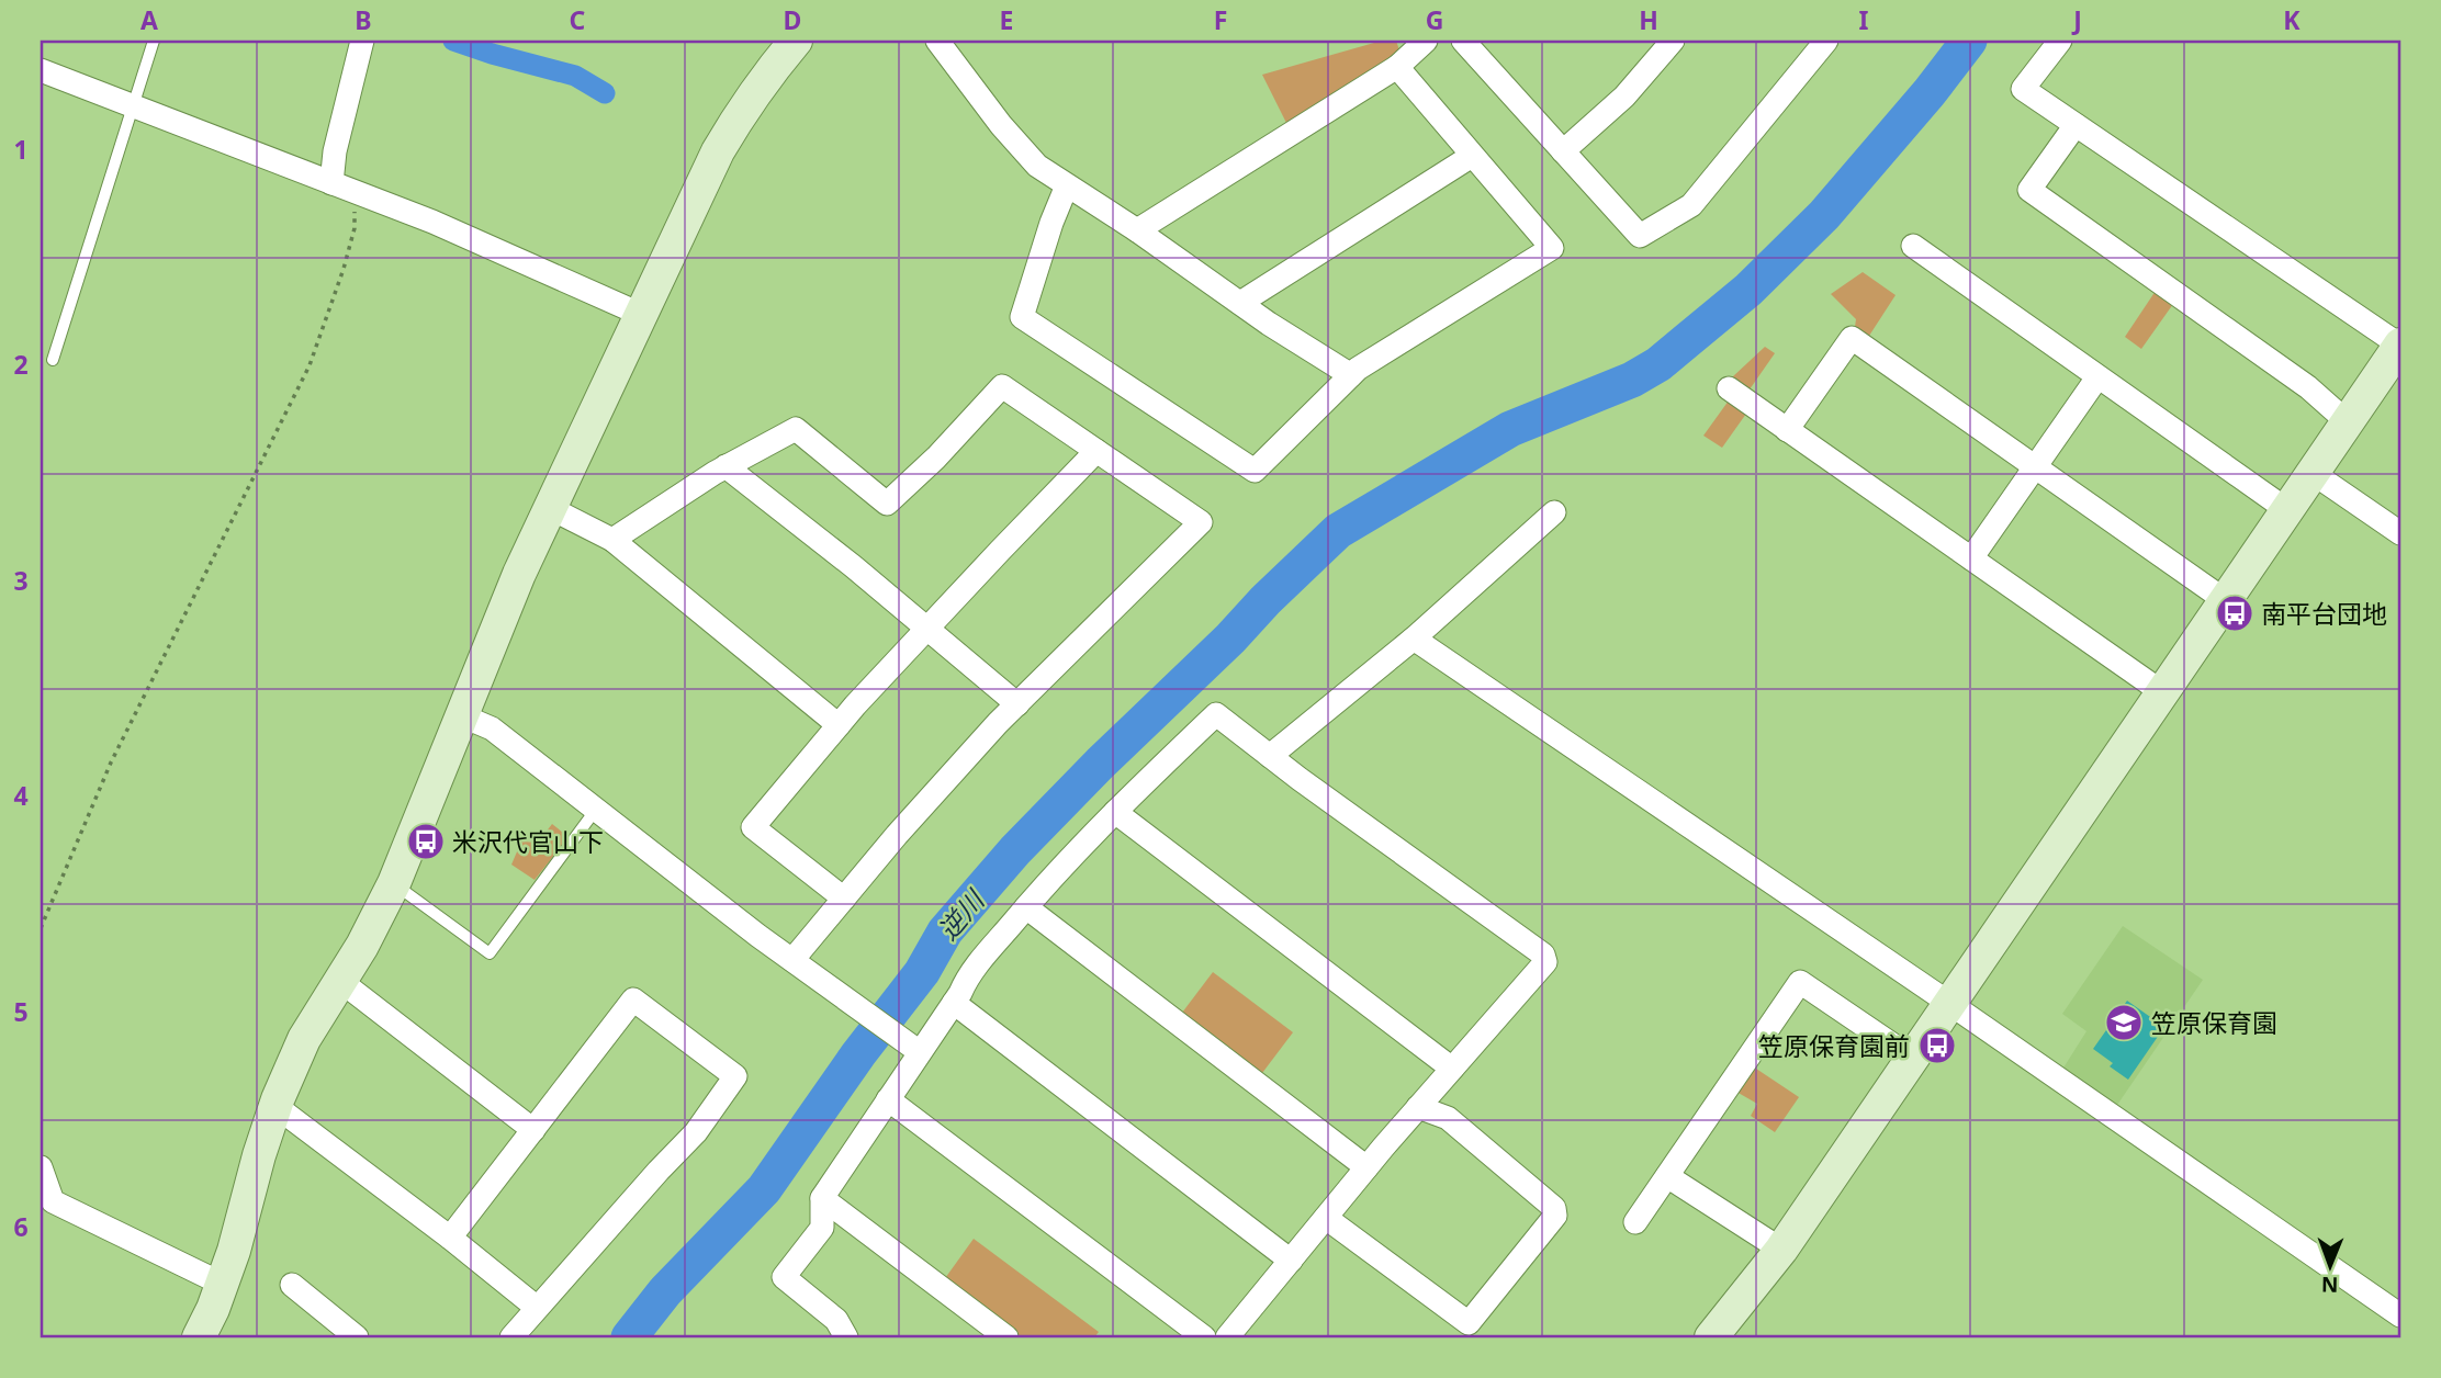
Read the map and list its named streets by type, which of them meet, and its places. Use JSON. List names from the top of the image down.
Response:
{
  "water": ["逆川"],
  "places": {
    "bus stop": ["南平台団地", "米沢代官山下", "笠原保育園前"],
    "school or university": ["笠原保育園"]
  },
  "north": "bottom",
  "grid": {
    "columns": [
      "A",
      "B",
      "C",
      "D",
      "E",
      "F",
      "G",
      "H",
      "I",
      "J",
      "K"
    ],
    "rows": [
      "1",
      "2",
      "3",
      "4",
      "5",
      "6"
    ]
  }
}
